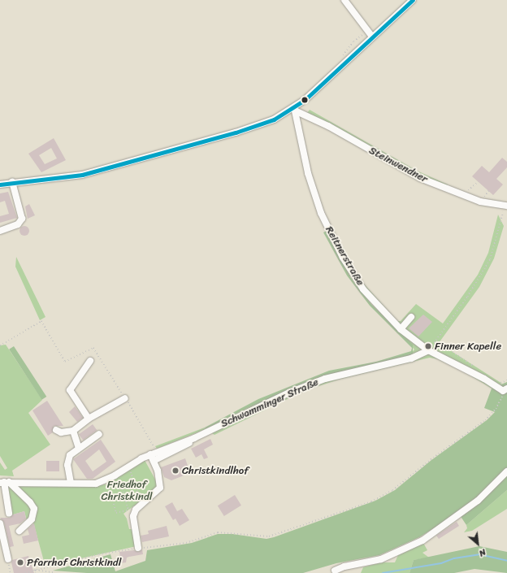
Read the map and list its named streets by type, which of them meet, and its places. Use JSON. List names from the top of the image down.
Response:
{
  "streets": {
    "street": ["Steinwendner", "Reitnerstraße", "Schwamminger Straße"]
  },
  "crossings": [
    ["Steinwendner", "Reitnerstraße"],
    ["Reitnerstraße", "Schwamminger Straße"]
  ],
  "parks": ["Friedhof Christkindl"],
  "places": ["Finner Kapelle", "Christkindlhof", "Pfarrhof Christkindl"],
  "north": "bottom right"
}
